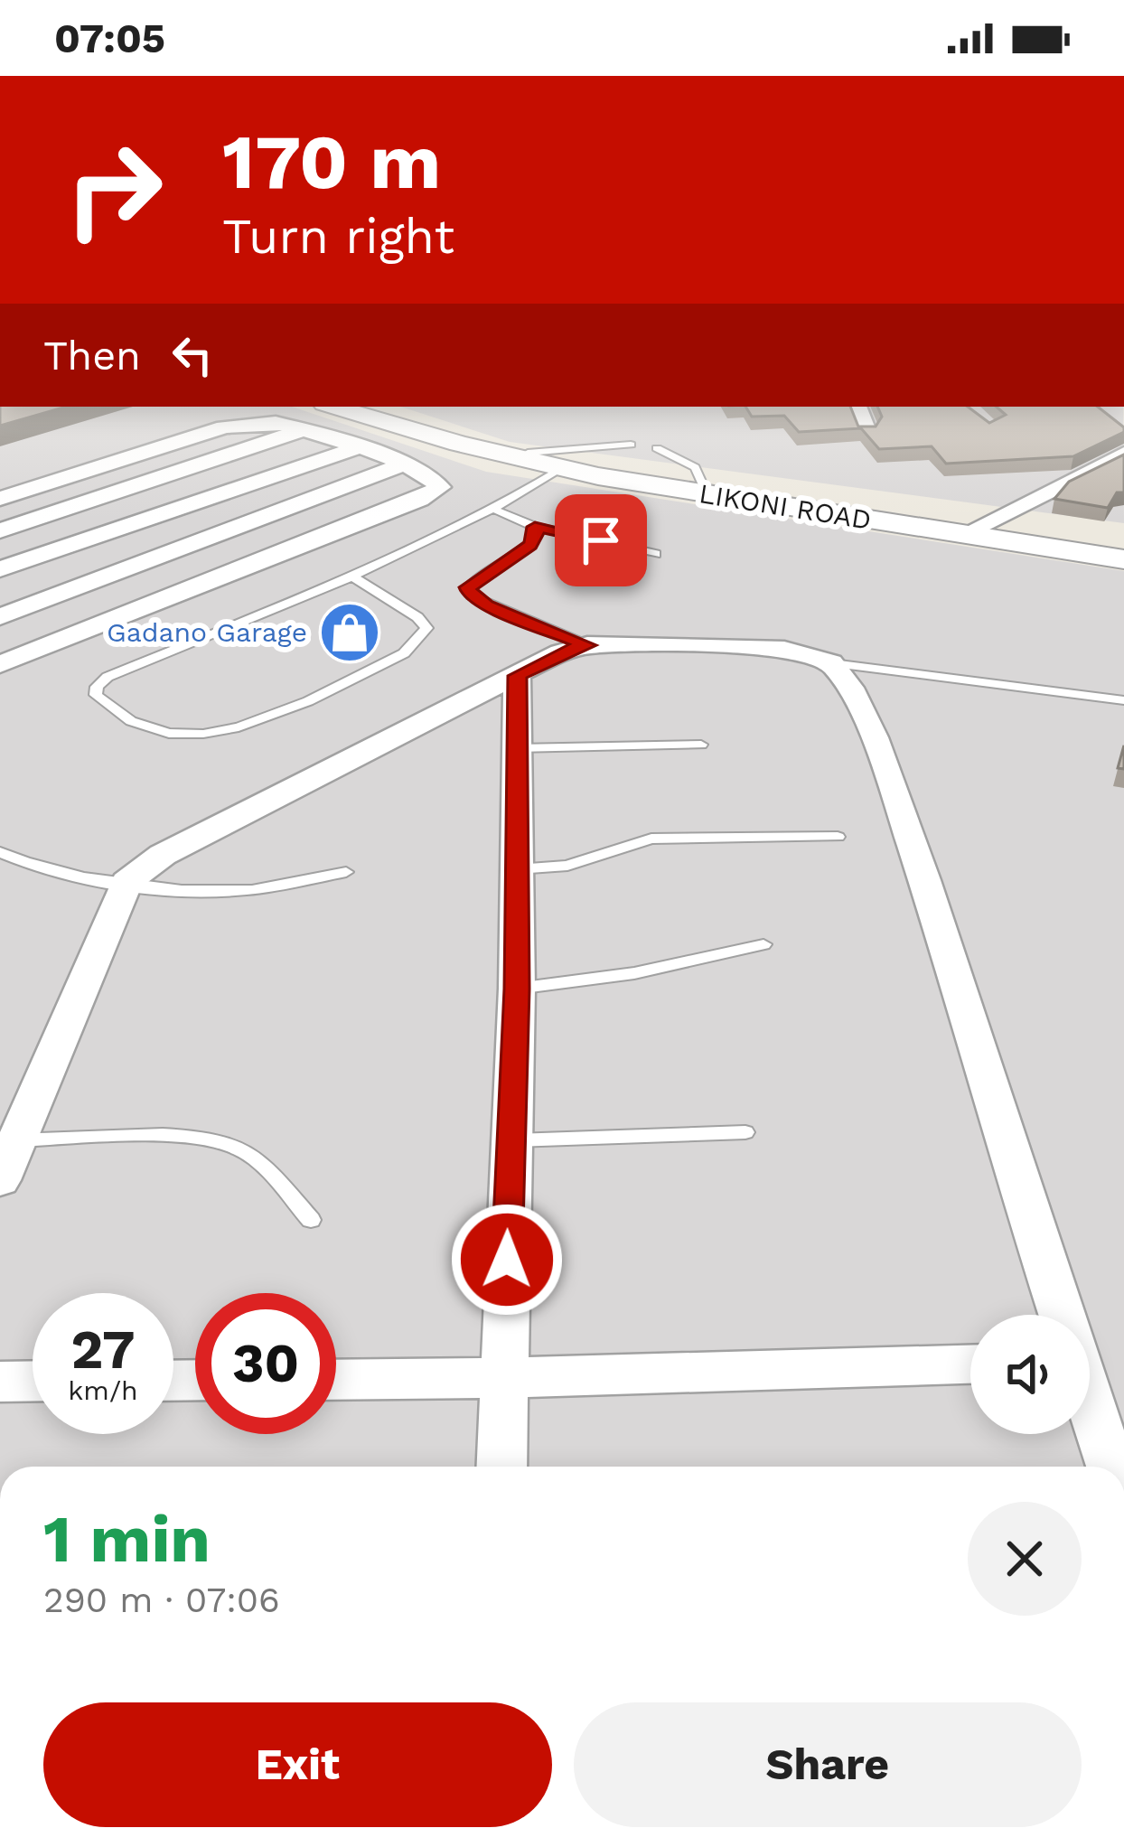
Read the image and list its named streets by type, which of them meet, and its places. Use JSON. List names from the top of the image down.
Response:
{
  "streets": {
    "street": ["LIKONI ROAD"]
  },
  "places": {
    "shop": ["Gadano Garage"]
  },
  "page": {
    "status": "07:05",
    "turn": ["170 m", "Turn right"],
    "then": "Then",
    "speed": "27 km/h",
    "limit": "30",
    "heading": ["1 min", "290 m · 07:06"],
    "buttons": ["Exit", "Share"]
  }
}
